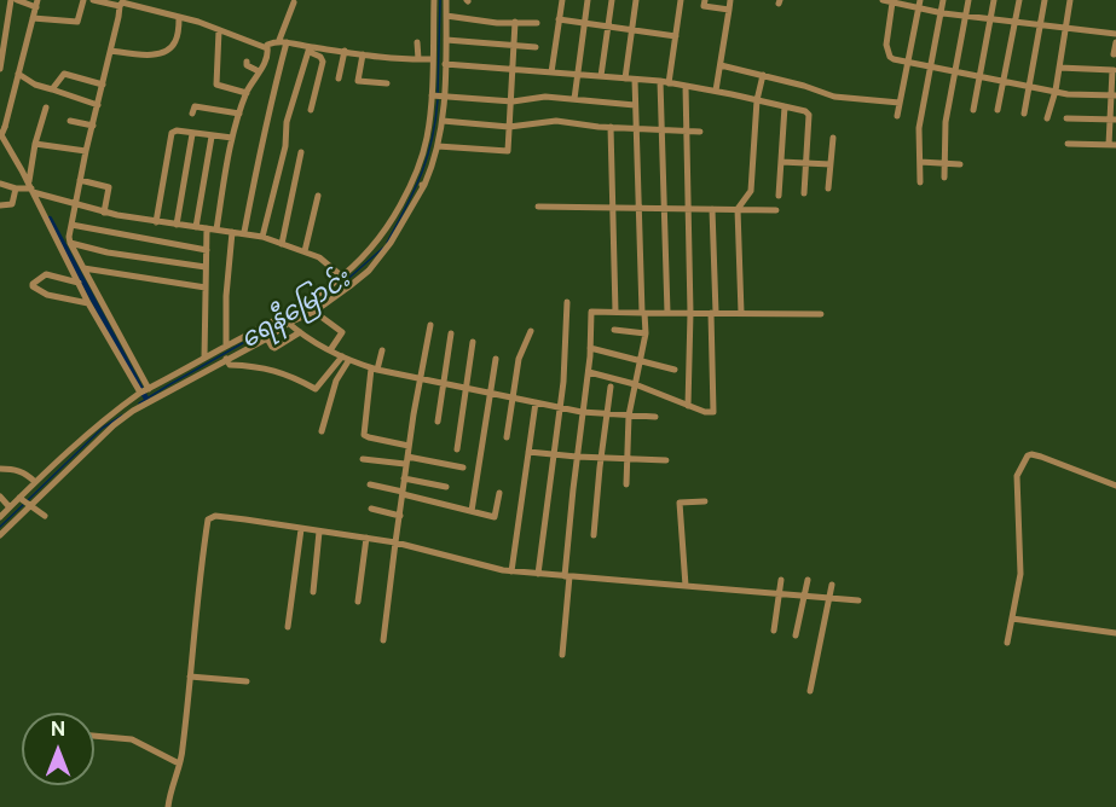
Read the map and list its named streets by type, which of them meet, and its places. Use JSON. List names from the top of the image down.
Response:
{
  "water": ["ရေနီမြောင်း"],
  "north": "top"
}
